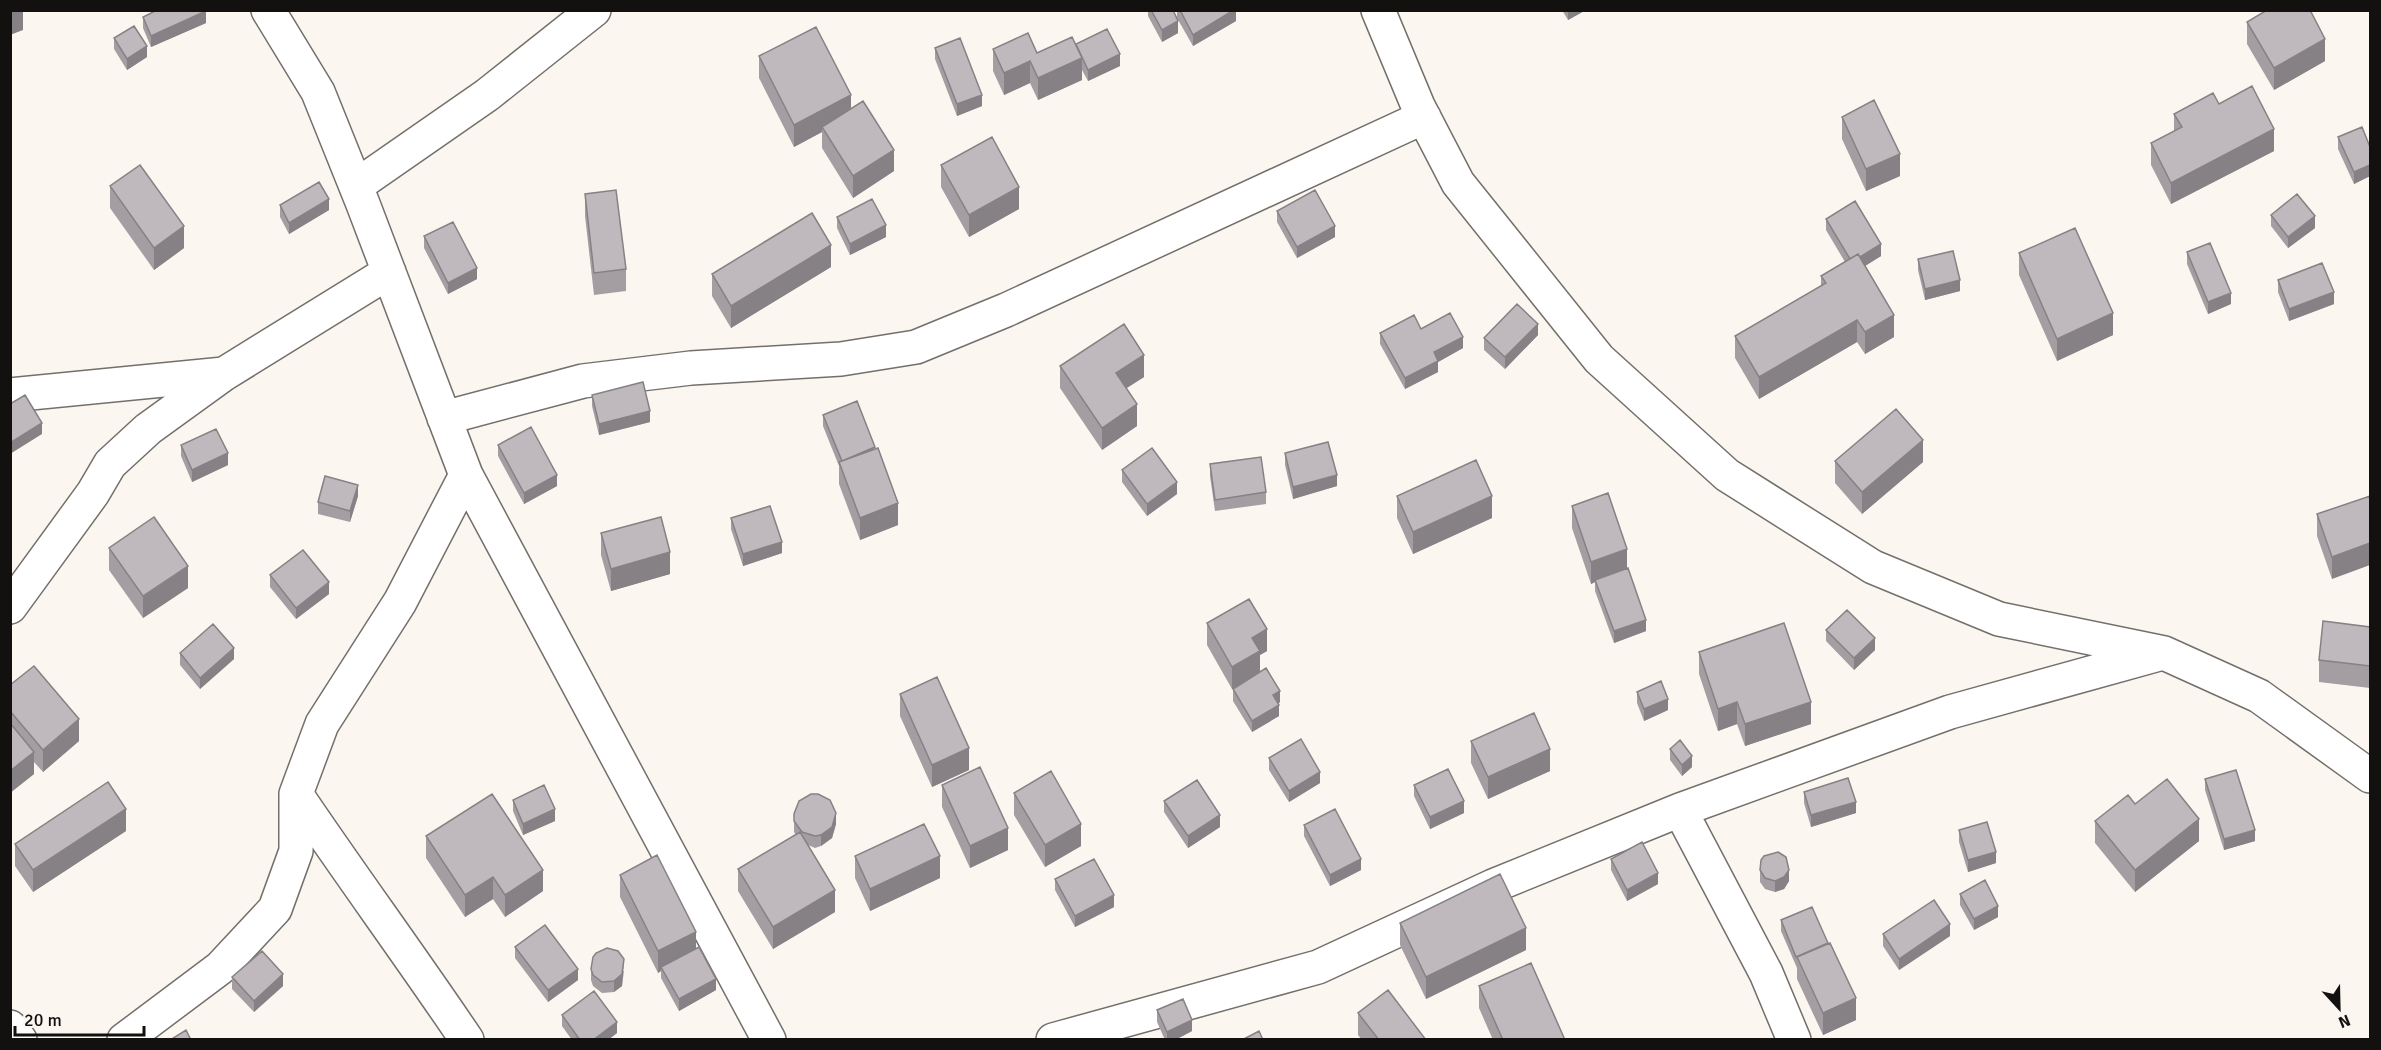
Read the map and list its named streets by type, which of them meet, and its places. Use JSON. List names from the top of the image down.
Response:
{
  "scale_bar": "20 m",
  "north": "bottom"
}
